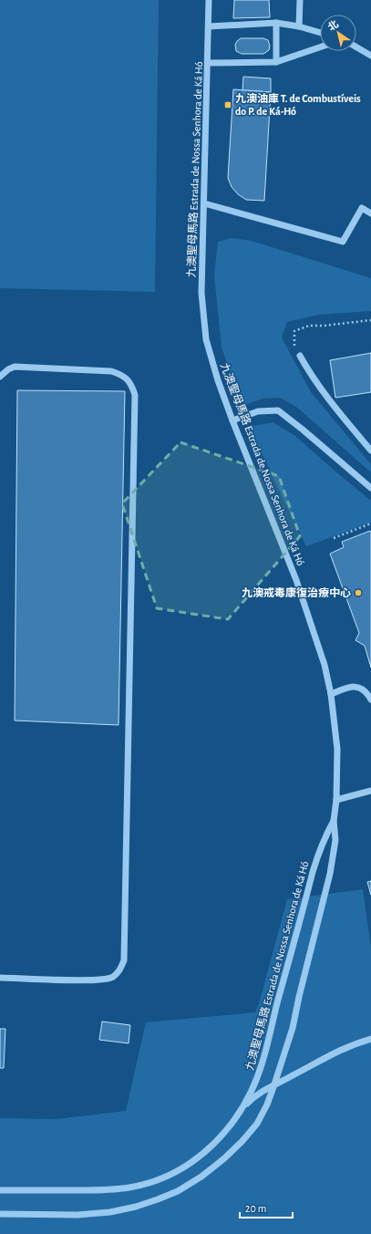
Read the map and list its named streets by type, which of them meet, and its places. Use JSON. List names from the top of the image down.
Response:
{
  "streets": {
    "street": ["九澳聖母馬路 Estrada de Nossa Senhora de Ká Hó"]
  },
  "places": {
    "transit": ["九澳油庫 T. de Combustíveis do P. de Ká-Hó"],
    "other": ["九澳戒毒康復治療中心"]
  },
  "scale_bar": "20 m",
  "north": "top left"
}
